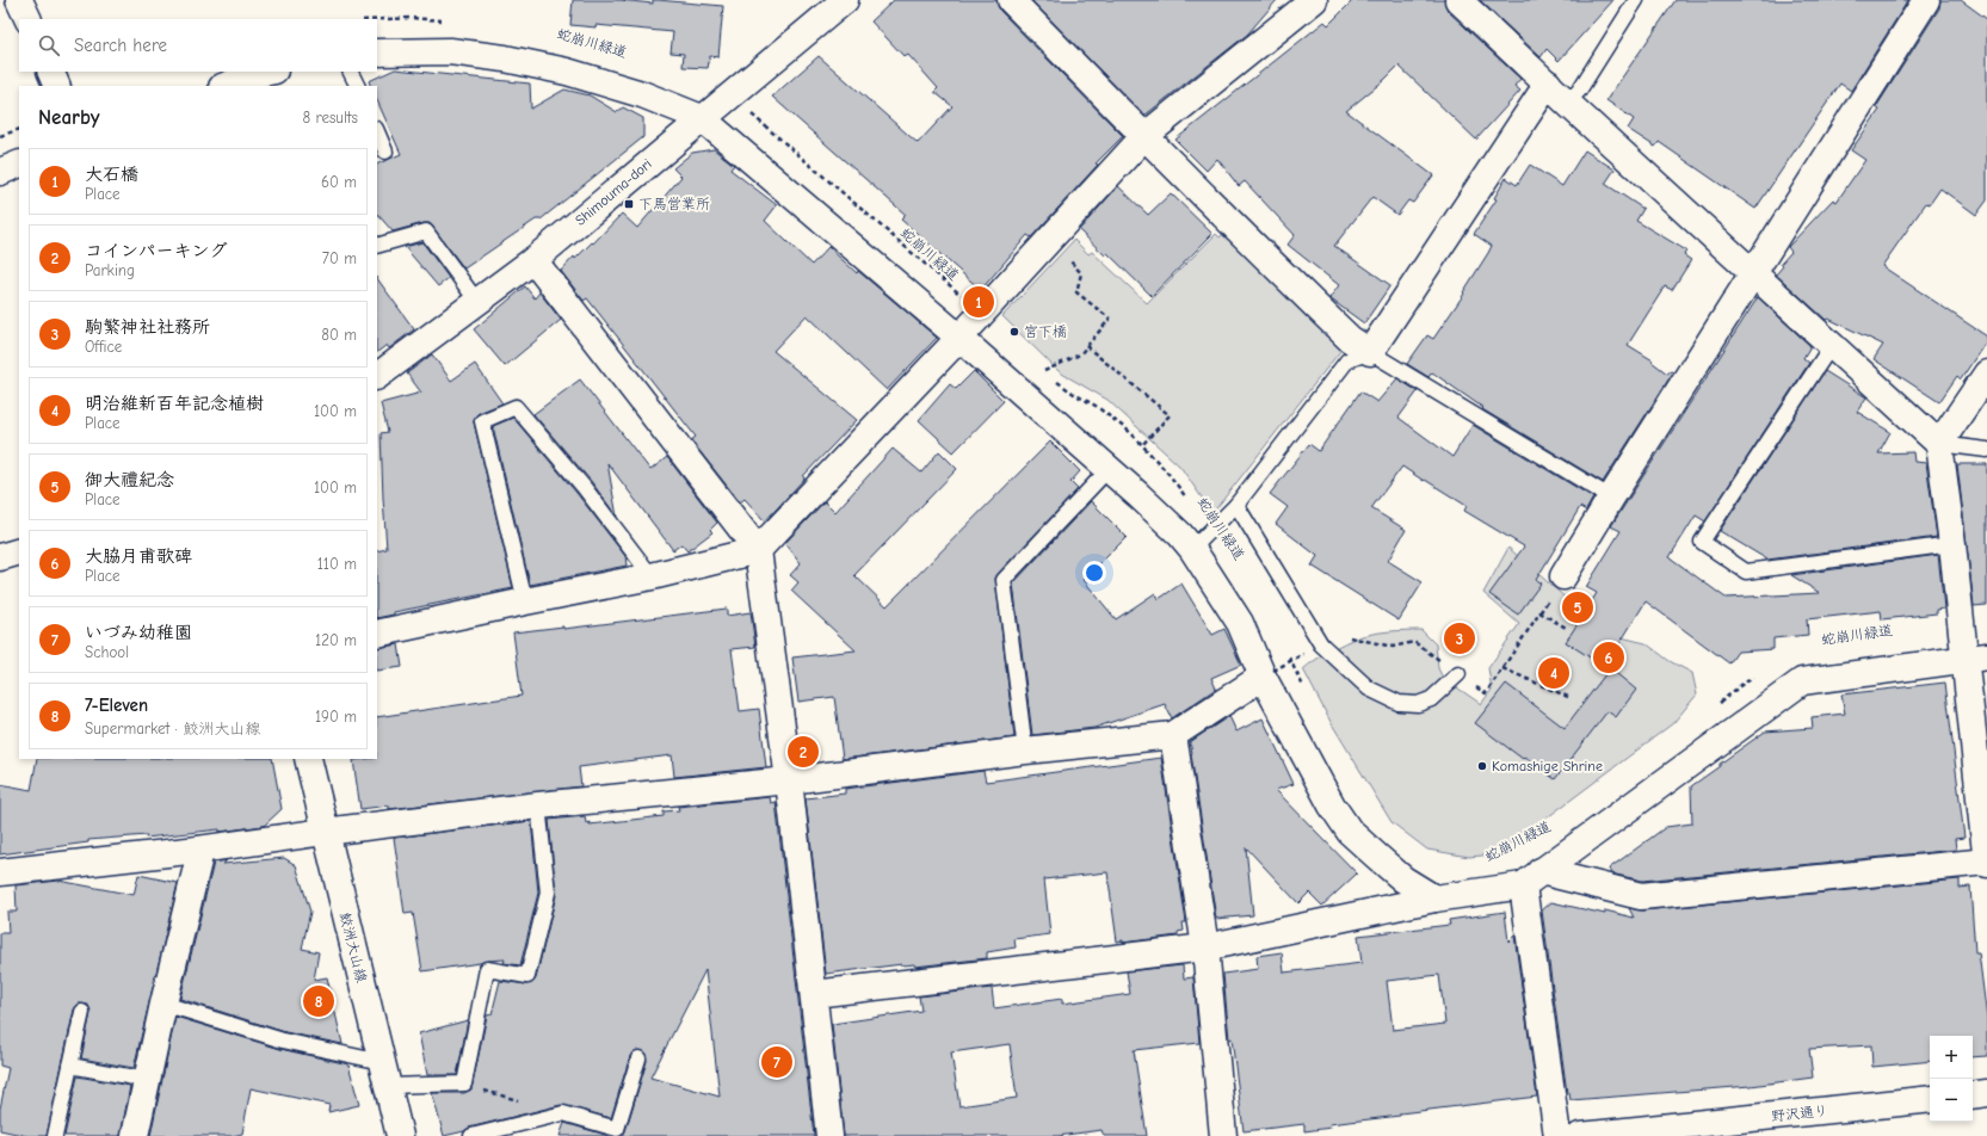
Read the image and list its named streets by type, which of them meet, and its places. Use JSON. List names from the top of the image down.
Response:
{
  "streets": {
    "street": ["Shimouma-dori", "鮫洲大山線", "野沢通り"],
    "path": ["蛇崩川緑道"]
  },
  "crossings": [
    ["蛇崩川緑道", "Shimouma-dori"]
  ],
  "places": {
    "transit": ["下馬営業所"],
    "other": ["宮下橋", "Komashige Shrine"]
  },
  "page": {
    "search": "Search here",
    "heading": ["Nearby", "8 results"],
    "list": [
      {
        "mark": "1",
        "name": "大石橋",
        "note": "Place",
        "value": "60 m"
      },
      {
        "mark": "2",
        "name": "コインパーキング",
        "note": "Parking",
        "value": "70 m"
      },
      {
        "mark": "3",
        "name": "駒繁神社社務所",
        "note": "Office",
        "value": "80 m"
      },
      {
        "mark": "4",
        "name": "明治維新百年記念植樹",
        "note": "Place",
        "value": "100 m"
      },
      {
        "mark": "5",
        "name": "御大禮紀念",
        "note": "Place",
        "value": "100 m"
      },
      {
        "mark": "6",
        "name": "大脇月甫歌碑",
        "note": "Place",
        "value": "110 m"
      },
      {
        "mark": "7",
        "name": "いづみ幼稚園",
        "note": "School",
        "value": "120 m"
      },
      {
        "mark": "8",
        "name": "7-Eleven",
        "note": "Supermarket · 鮫洲大山線",
        "value": "190 m"
      }
    ],
    "pins": [
      "1",
      "5",
      "3",
      "6",
      "4",
      "2",
      "8",
      "7"
    ],
    "map_buttons": ["+", "−"]
  }
}
